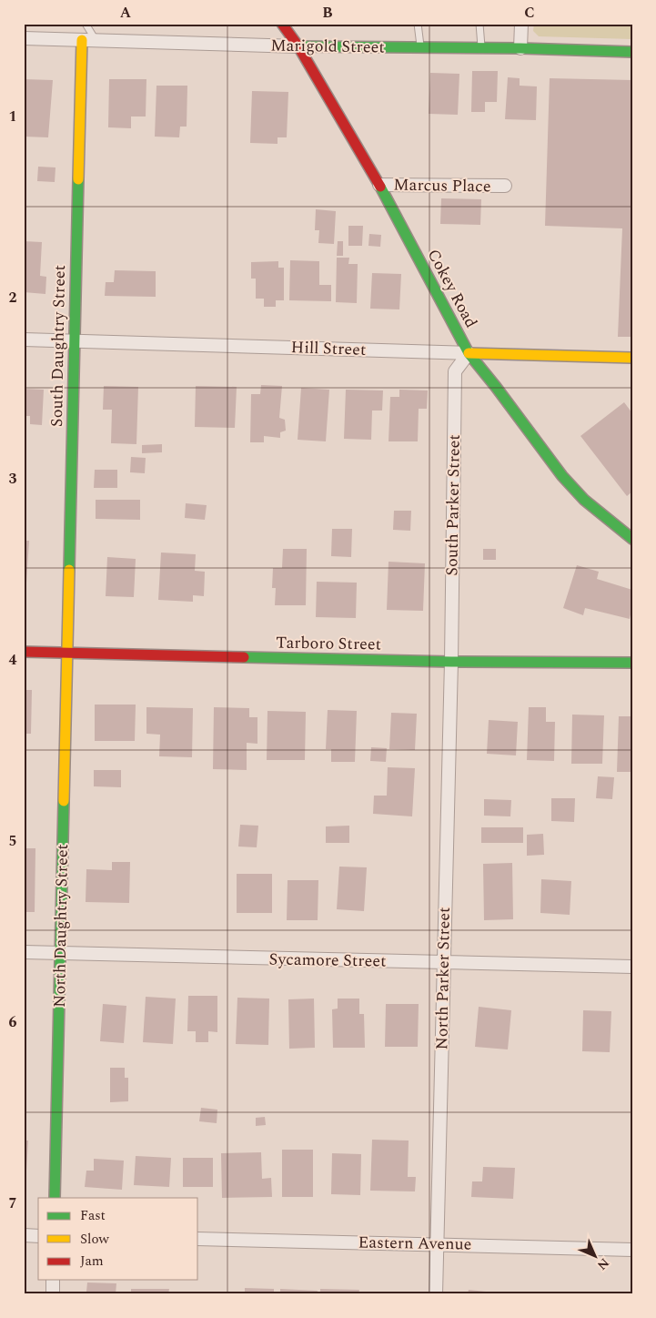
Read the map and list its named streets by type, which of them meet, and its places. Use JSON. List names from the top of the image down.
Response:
{
  "streets": {
    "street": [
      "Marigold Street",
      "Marcus Place",
      "Cokey Road",
      "South Daughtry Street",
      "Hill Street",
      "South Parker Street",
      "Tarboro Street",
      "North Daughtry Street",
      "Sycamore Street",
      "North Parker Street",
      "Eastern Avenue"
    ]
  },
  "crossings": [
    ["Marigold Street", "Cokey Road"],
    ["Marigold Street", "South Daughtry Street"],
    ["Marcus Place", "Cokey Road"],
    ["Cokey Road", "Hill Street"],
    ["Cokey Road", "South Parker Street"],
    ["South Daughtry Street", "Hill Street"],
    ["South Daughtry Street", "Tarboro Street"],
    ["South Daughtry Street", "North Daughtry Street"],
    ["Hill Street", "South Parker Street"],
    ["South Parker Street", "Tarboro Street"],
    ["South Parker Street", "North Parker Street"],
    ["Tarboro Street", "North Daughtry Street"],
    ["Tarboro Street", "North Parker Street"],
    ["North Daughtry Street", "Sycamore Street"],
    ["Sycamore Street", "North Parker Street"],
    ["North Parker Street", "Eastern Avenue"]
  ],
  "legend": ["Fast", "Slow", "Jam"],
  "north": "bottom right",
  "grid": {
    "columns": ["A", "B", "C"],
    "rows": [
      "1",
      "2",
      "3",
      "4",
      "5",
      "6",
      "7"
    ]
  }
}
